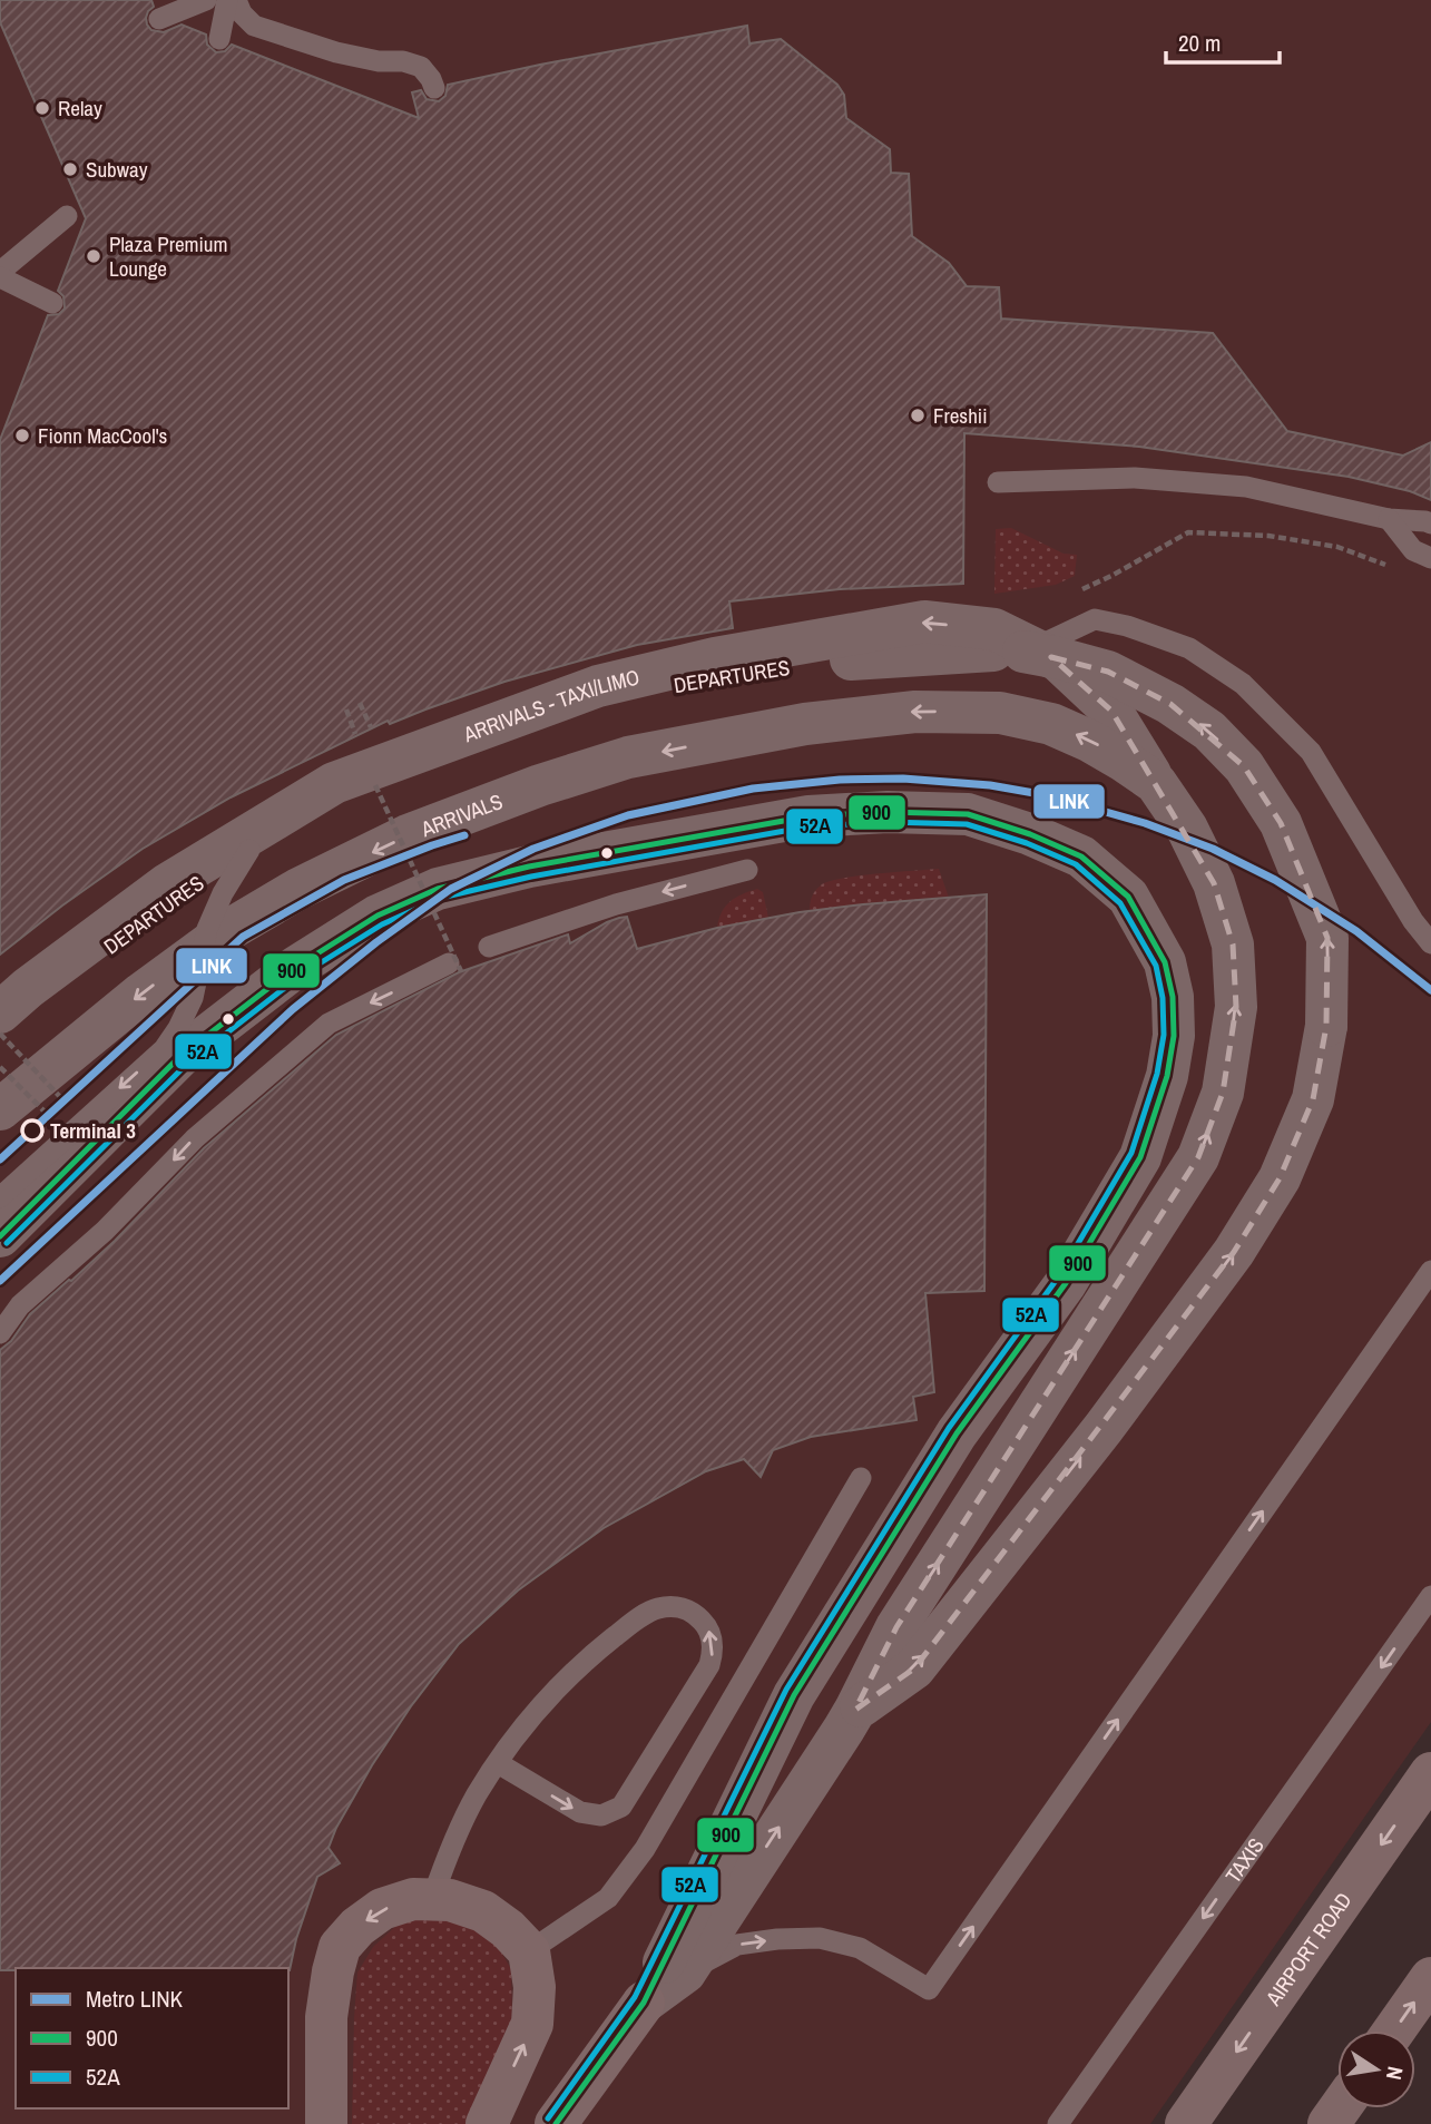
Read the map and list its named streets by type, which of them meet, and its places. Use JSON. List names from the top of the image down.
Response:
{
  "streets": {
    "street": [
      "DEPARTURES",
      "ARRIVALS - TAXI/LIMO",
      "ARRIVALS",
      "AIRPORT ROAD"
    ],
    "lane": ["TAXIS"]
  },
  "crossings": [
    ["DEPARTURES", "ARRIVALS - TAXI/LIMO"],
    ["ARRIVALS - TAXI/LIMO", "ARRIVALS"]
  ],
  "one_way": ["ARRIVALS", "TAXIS", "AIRPORT ROAD"],
  "places": [
    "Relay",
    "Subway",
    "Plaza Premium Lounge",
    "Freshii",
    "Fionn MacCool's",
    "Terminal 3"
  ],
  "lines": ["metro line LINK", "transit line 900", "transit line 52A"],
  "legend": ["Metro LINK", "900", "52A"],
  "scale_bar": "20 m",
  "north": "right"
}
